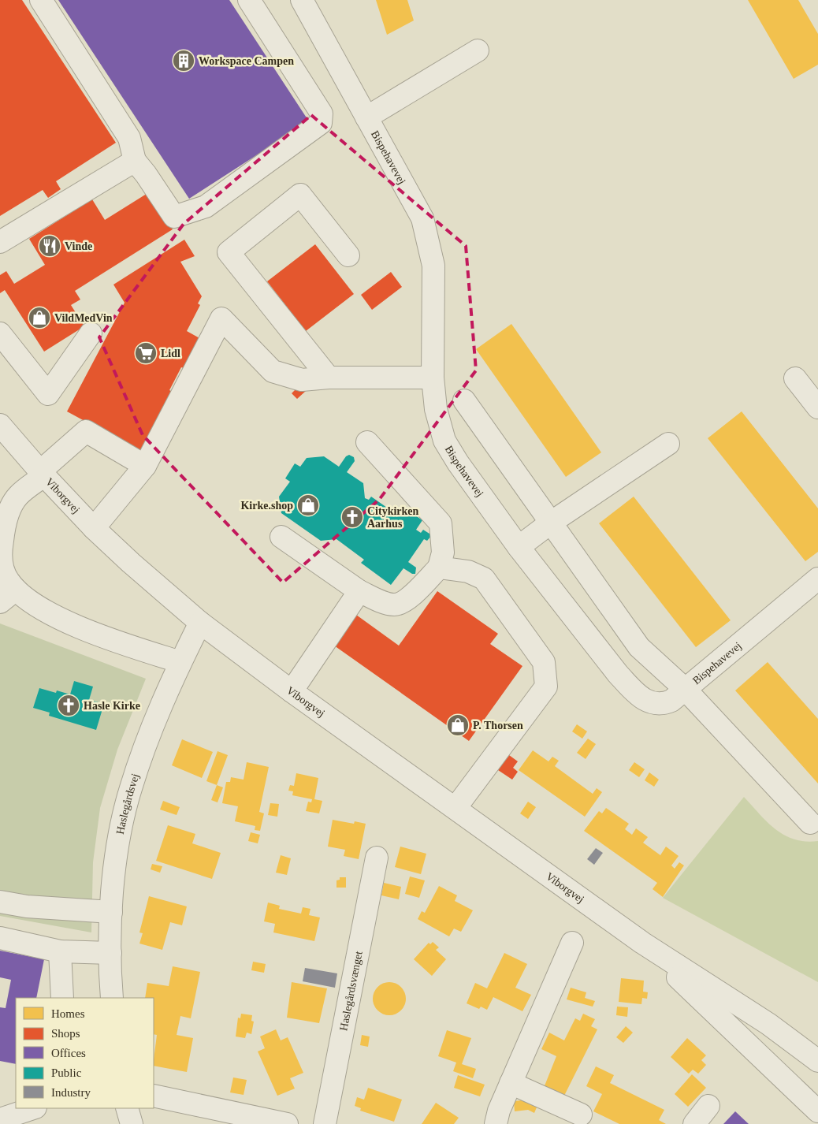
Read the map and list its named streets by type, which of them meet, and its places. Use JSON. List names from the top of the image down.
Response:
{
  "streets": {
    "street": [
      "Bispehavevej",
      "Viborgvej",
      "Haslegårdsvej",
      "Haslegårdsvænget"
    ]
  },
  "crossings": [
    ["Viborgvej", "Haslegårdsvej"]
  ],
  "places": {
    "building": ["Workspace Campen"],
    "restaurant": ["Vinde"],
    "shop": ["VildMedVin", "Kirke.shop", "P. Thorsen"],
    "supermarket": ["Lidl"],
    "church": ["Citykirken Aarhus", "Hasle Kirke"]
  },
  "legend": [
    "Homes",
    "Shops",
    "Offices",
    "Public",
    "Industry"
  ]
}
